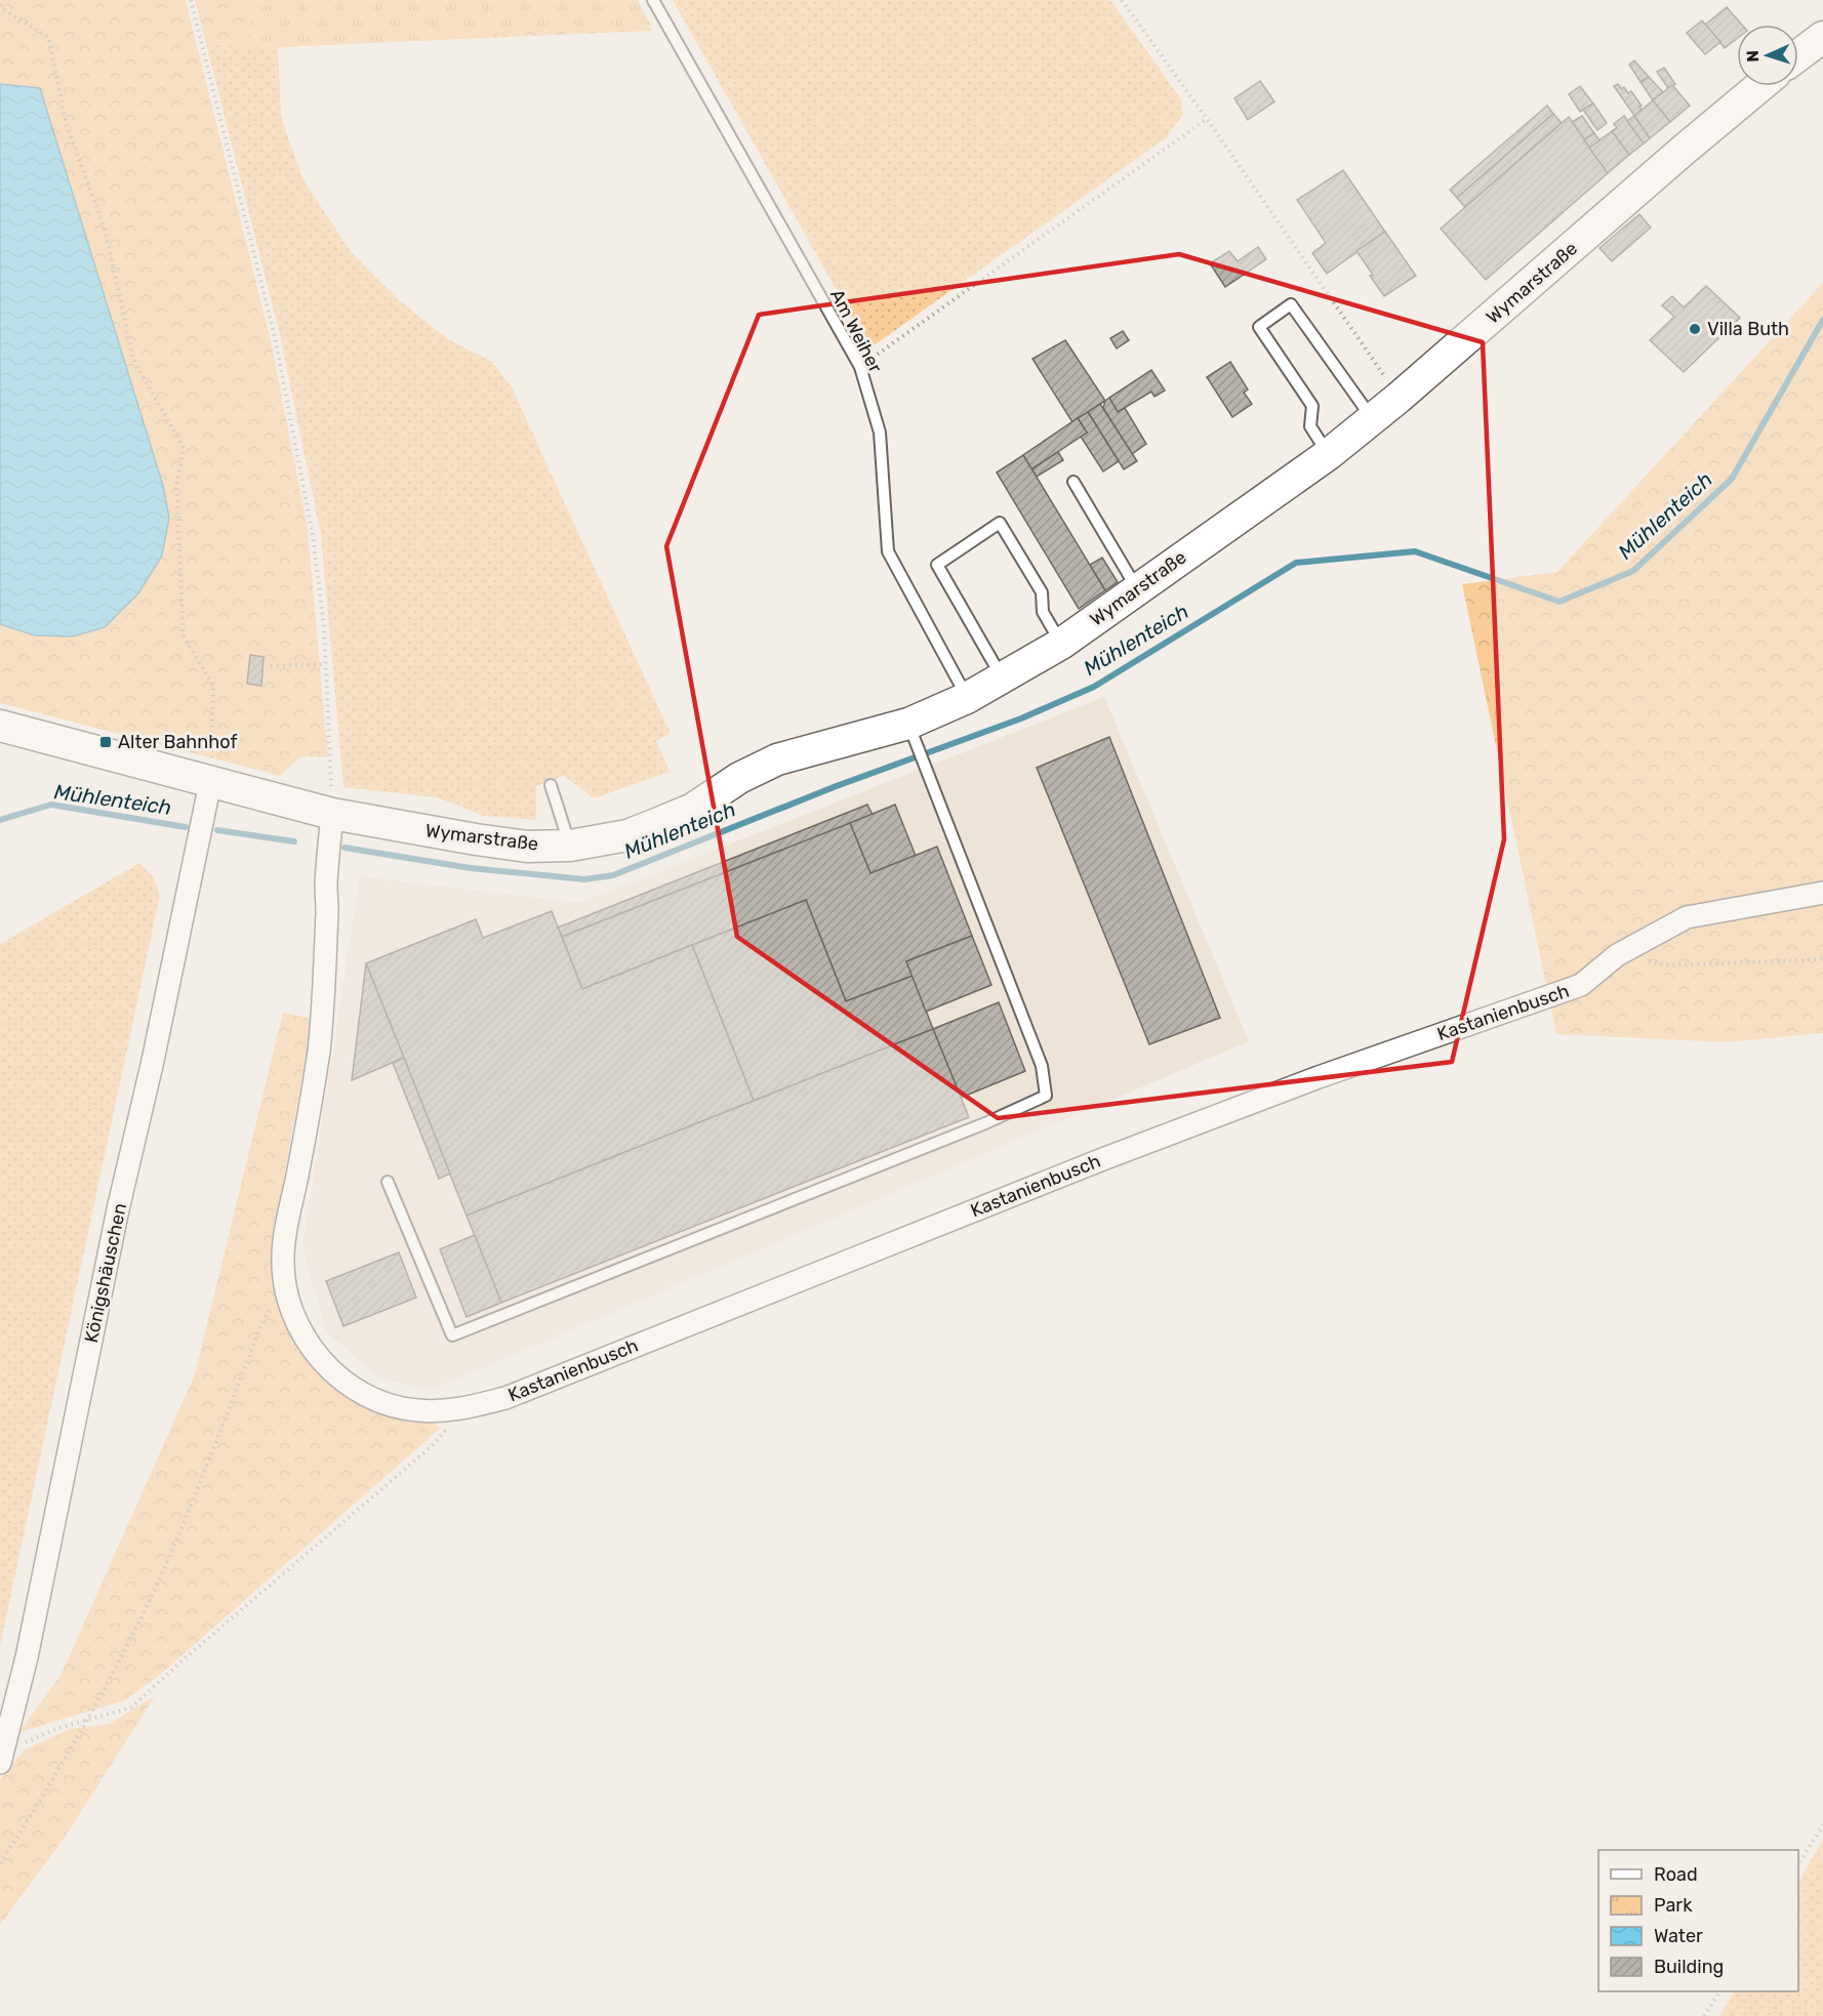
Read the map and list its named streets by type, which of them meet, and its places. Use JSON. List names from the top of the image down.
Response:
{
  "streets": {
    "main road": ["Wymarstraße"],
    "street": ["Kastanienbusch", "Königshäuschen"],
    "lane": ["Am Weiher"]
  },
  "crossings": [
    ["Wymarstraße", "Am Weiher"],
    ["Wymarstraße", "Kastanienbusch"],
    ["Wymarstraße", "Königshäuschen"]
  ],
  "water": ["Mühlenteich"],
  "places": {
    "other": ["Villa Buth"],
    "transit": ["Alter Bahnhof"]
  },
  "legend": [
    "Road",
    "Park",
    "Water",
    "Building"
  ],
  "north": "left"
}
